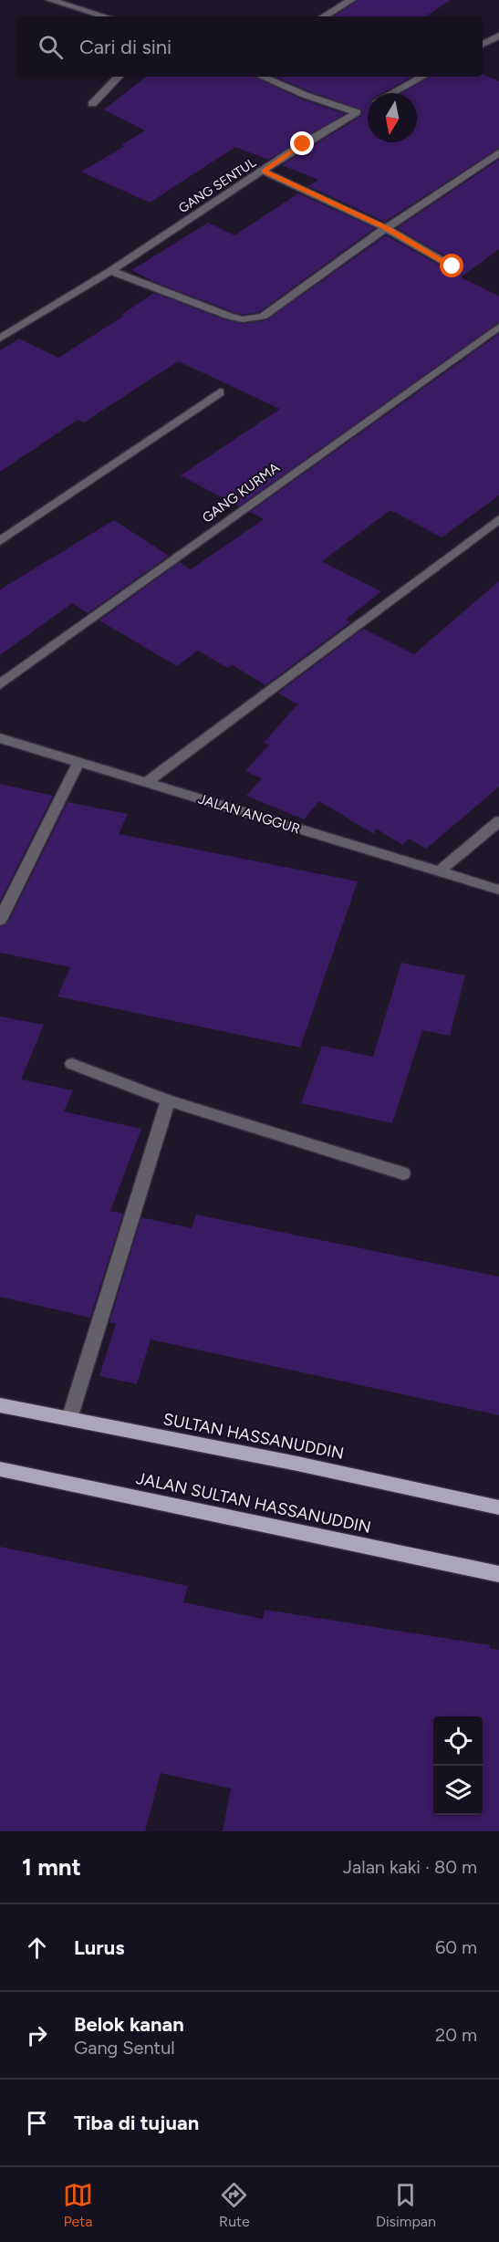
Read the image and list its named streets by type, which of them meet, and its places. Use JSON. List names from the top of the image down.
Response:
{
  "streets": {
    "main road": ["SULTAN HASSANUDDIN", "JALAN SULTAN HASSANUDDIN"],
    "street": ["GANG SENTUL", "GANG KURMA", "JALAN ANGGUR"]
  },
  "north": "bottom",
  "page": {
    "search": "Cari di sini",
    "heading": ["1 mnt", "Jalan kaki · 80 m"],
    "list": [
      ["Lurus", "60 m"],
      ["Belok kanan", "Gang Sentul", "20 m"],
      "Tiba di tujuan"
    ],
    "nav": ["Peta", "Rute", "Disimpan"]
  }
}
